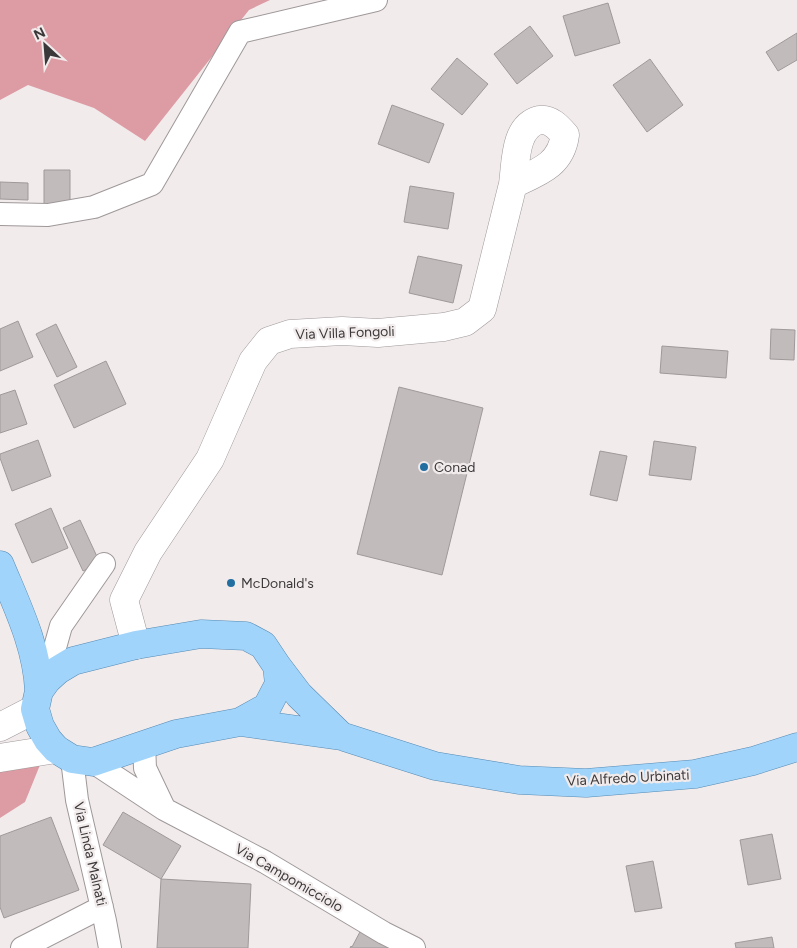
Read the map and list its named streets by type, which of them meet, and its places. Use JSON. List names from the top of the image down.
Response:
{
  "streets": {
    "main road": ["Via Villa Fongoli", "Via Alfredo Urbinati"],
    "street": ["Via Linda Malnati", "Via Campomicciolo"]
  },
  "crossings": [
    ["Via Villa Fongoli", "Via Alfredo Urbinati"],
    ["Via Linda Malnati", "Via Campomicciolo"]
  ],
  "places": ["Conad", "McDonald's"],
  "north": "top left"
}
